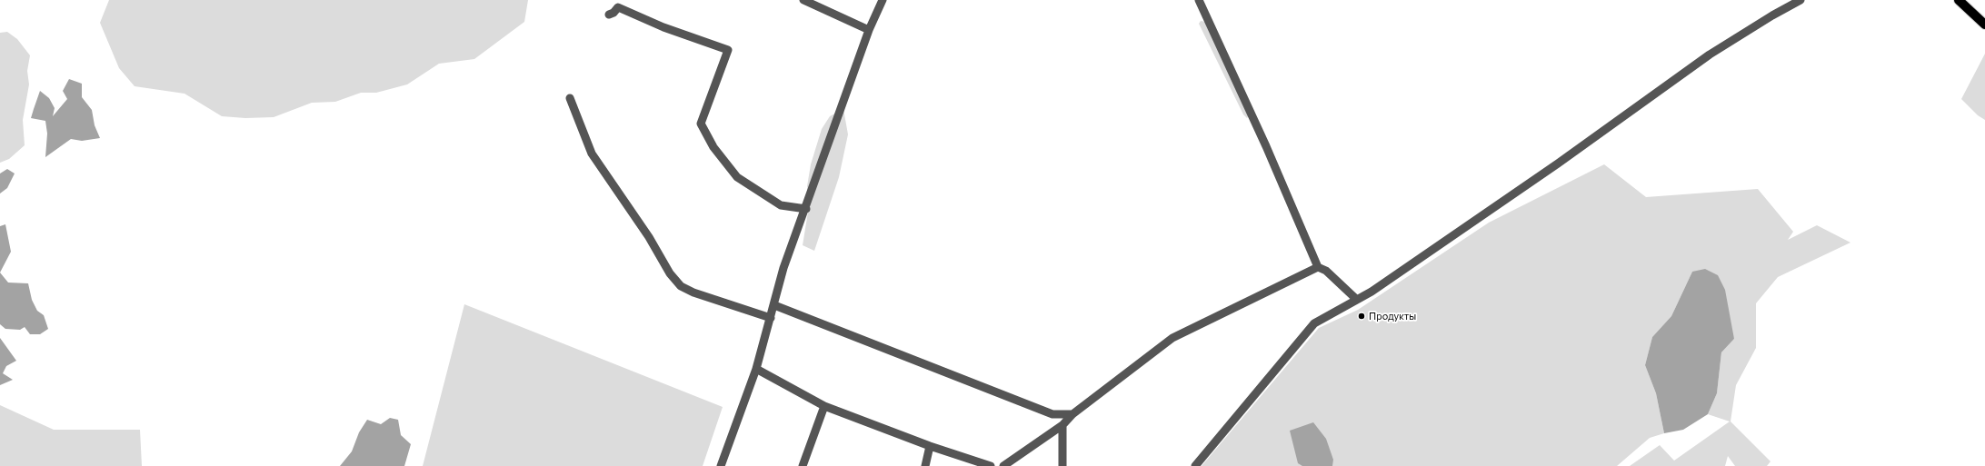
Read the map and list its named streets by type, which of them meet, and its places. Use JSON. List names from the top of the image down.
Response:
{
  "places": ["Продукты"]
}
